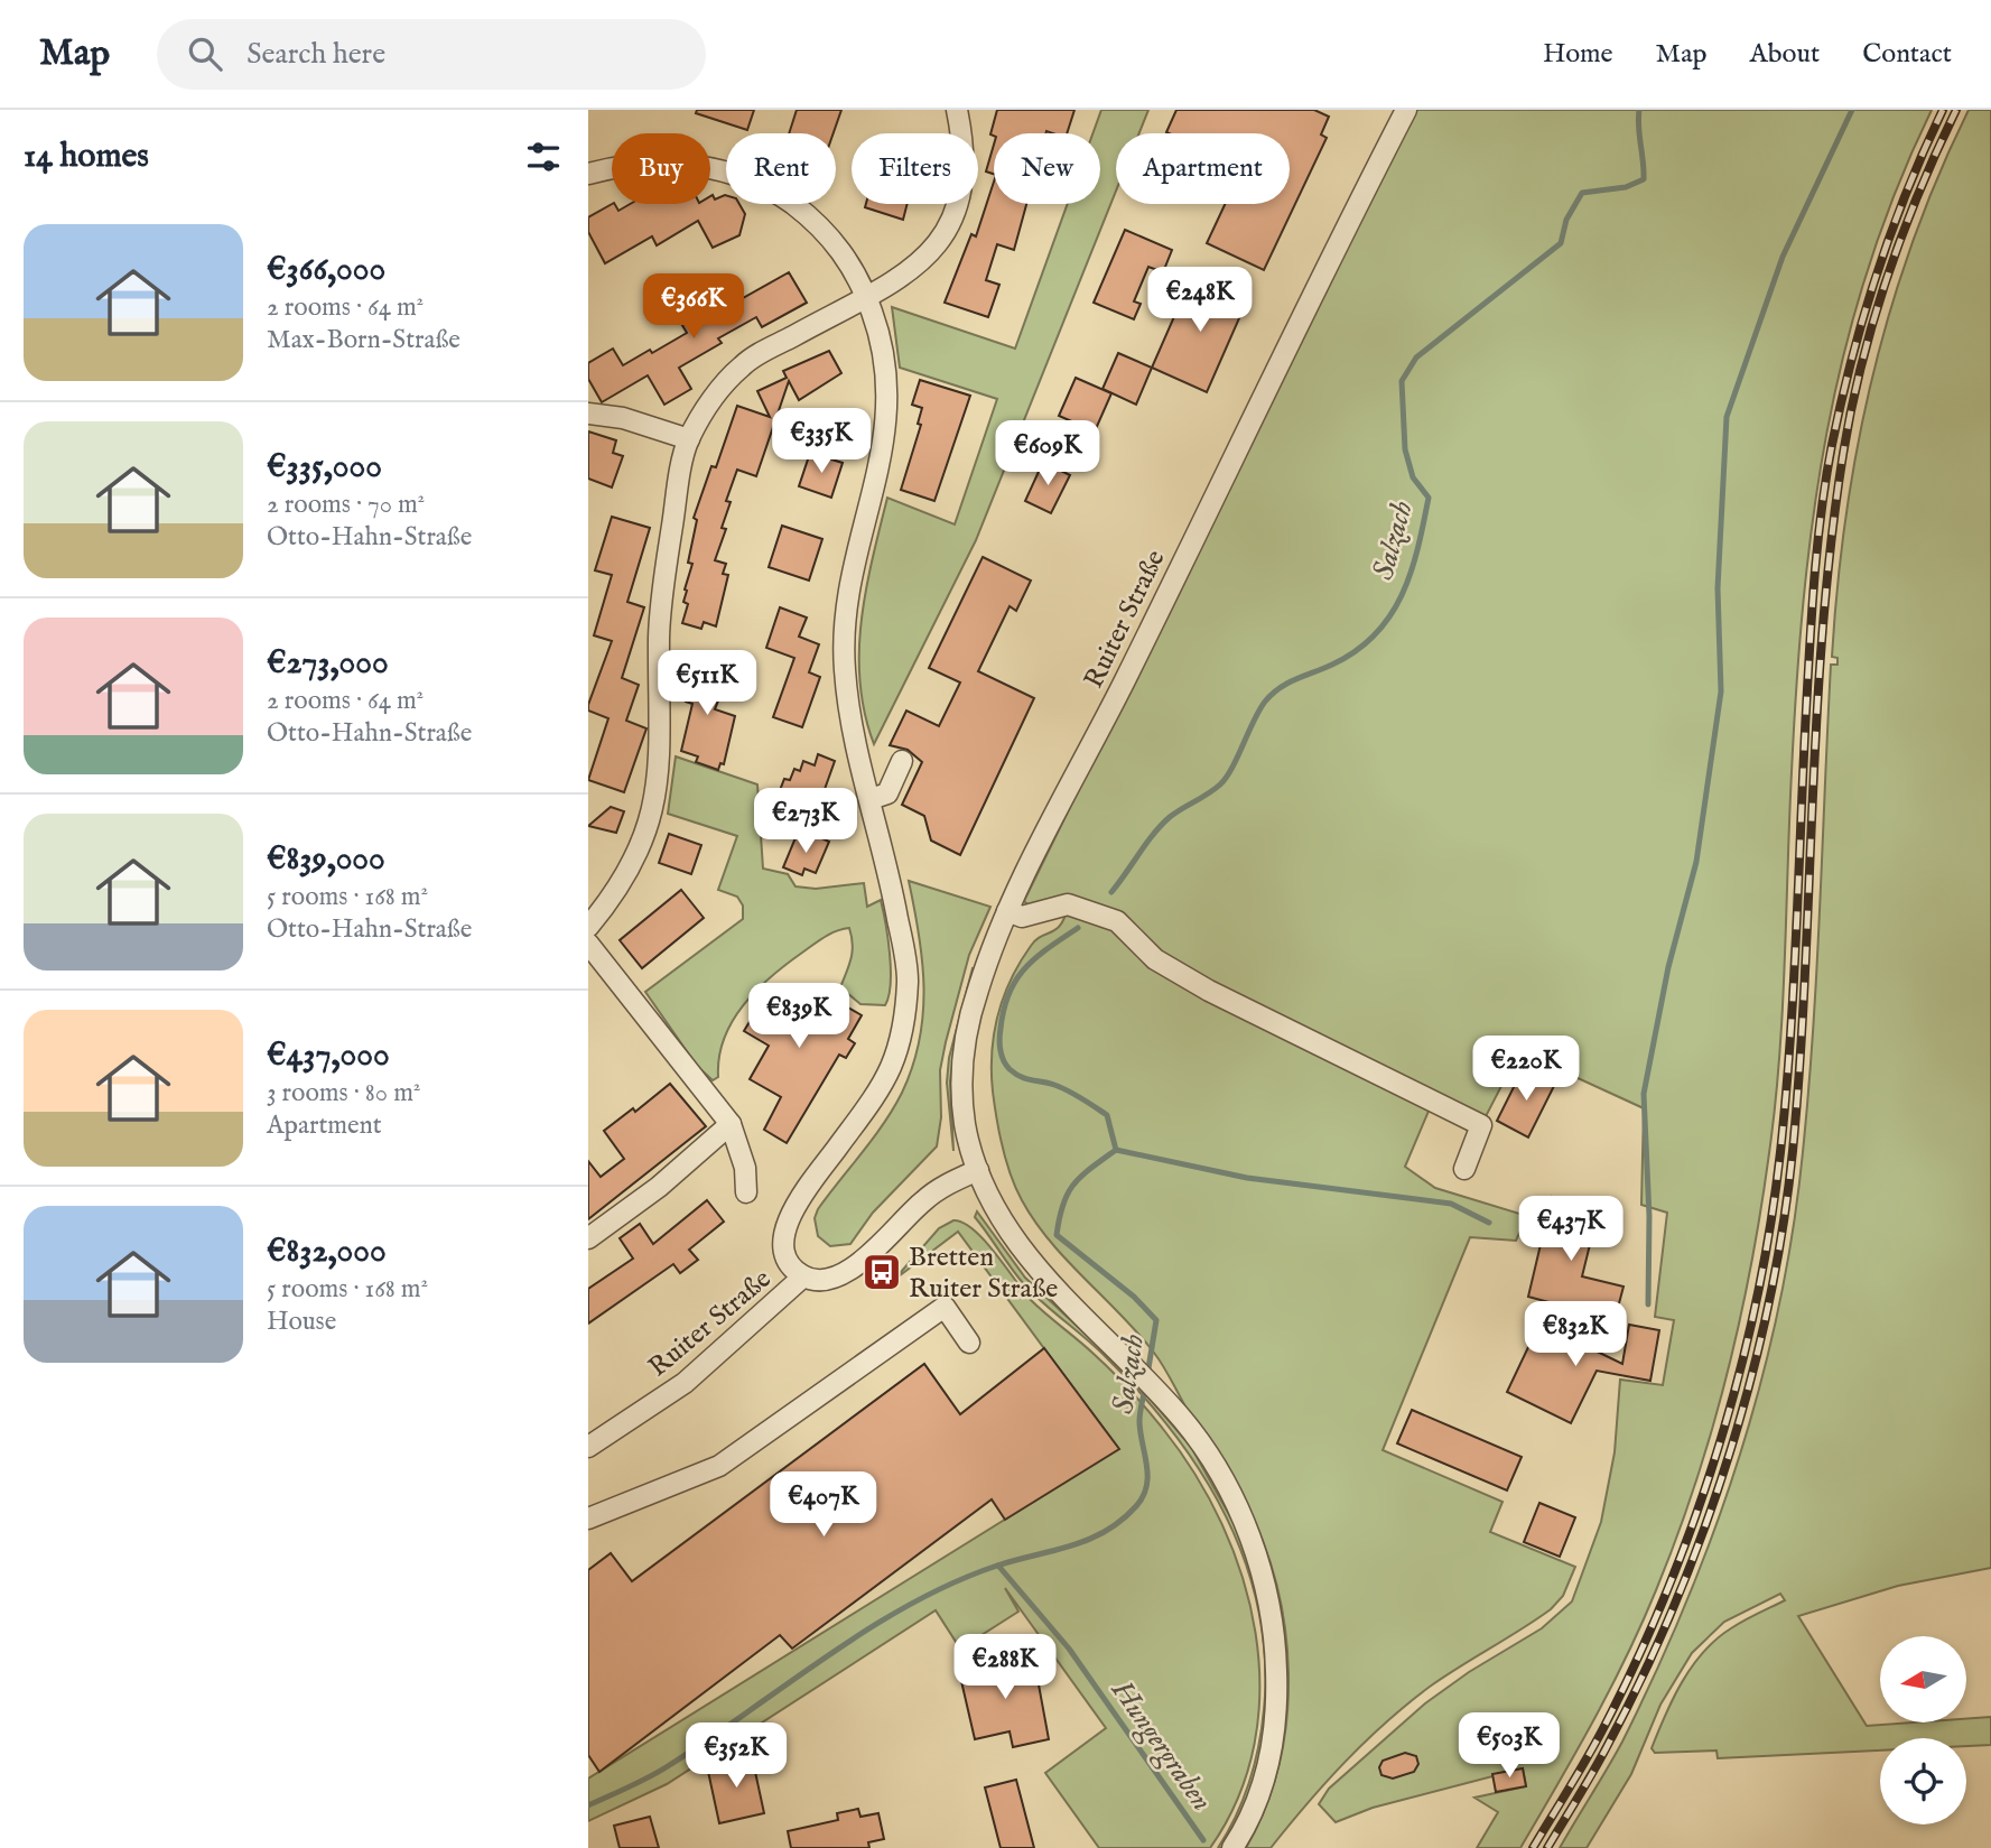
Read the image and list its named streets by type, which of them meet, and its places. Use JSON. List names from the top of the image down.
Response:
{
  "streets": {
    "street": ["Ruiter Straße"]
  },
  "water": ["Salzach", "Hungergraben"],
  "places": {
    "bus stop": ["Bretten Ruiter Straße"]
  },
  "north": "left",
  "page": {
    "header": "Map",
    "search": "Search here",
    "nav": [
      "Home",
      "Map",
      "About",
      "Contact"
    ],
    "heading": "14 homes",
    "chip": [
      "Buy",
      "Rent",
      "Filters",
      "New",
      "Apartment"
    ],
    "list": [
      {
        "name": "€366,000",
        "note": "2 rooms · 64 m² · Max-Born-Straße"
      },
      {
        "name": "€335,000",
        "note": "2 rooms · 70 m² · Otto-Hahn-Straße"
      },
      {
        "name": "€273,000",
        "note": "2 rooms · 64 m² · Otto-Hahn-Straße"
      },
      {
        "name": "€839,000",
        "note": "5 rooms · 168 m² · Otto-Hahn-Straße"
      },
      {
        "name": "€437,000",
        "note": "3 rooms · 80 m² · Apartment"
      },
      {
        "name": "€832,000",
        "note": "5 rooms · 168 m² · House"
      }
    ],
    "price": [
      "€248K",
      "€366K",
      "€335K",
      "€609K",
      "€511K",
      "€273K",
      "€839K",
      "€220K",
      "€437K",
      "€832K",
      "€407K",
      "€288K",
      "€503K",
      "€352K"
    ]
  }
}
